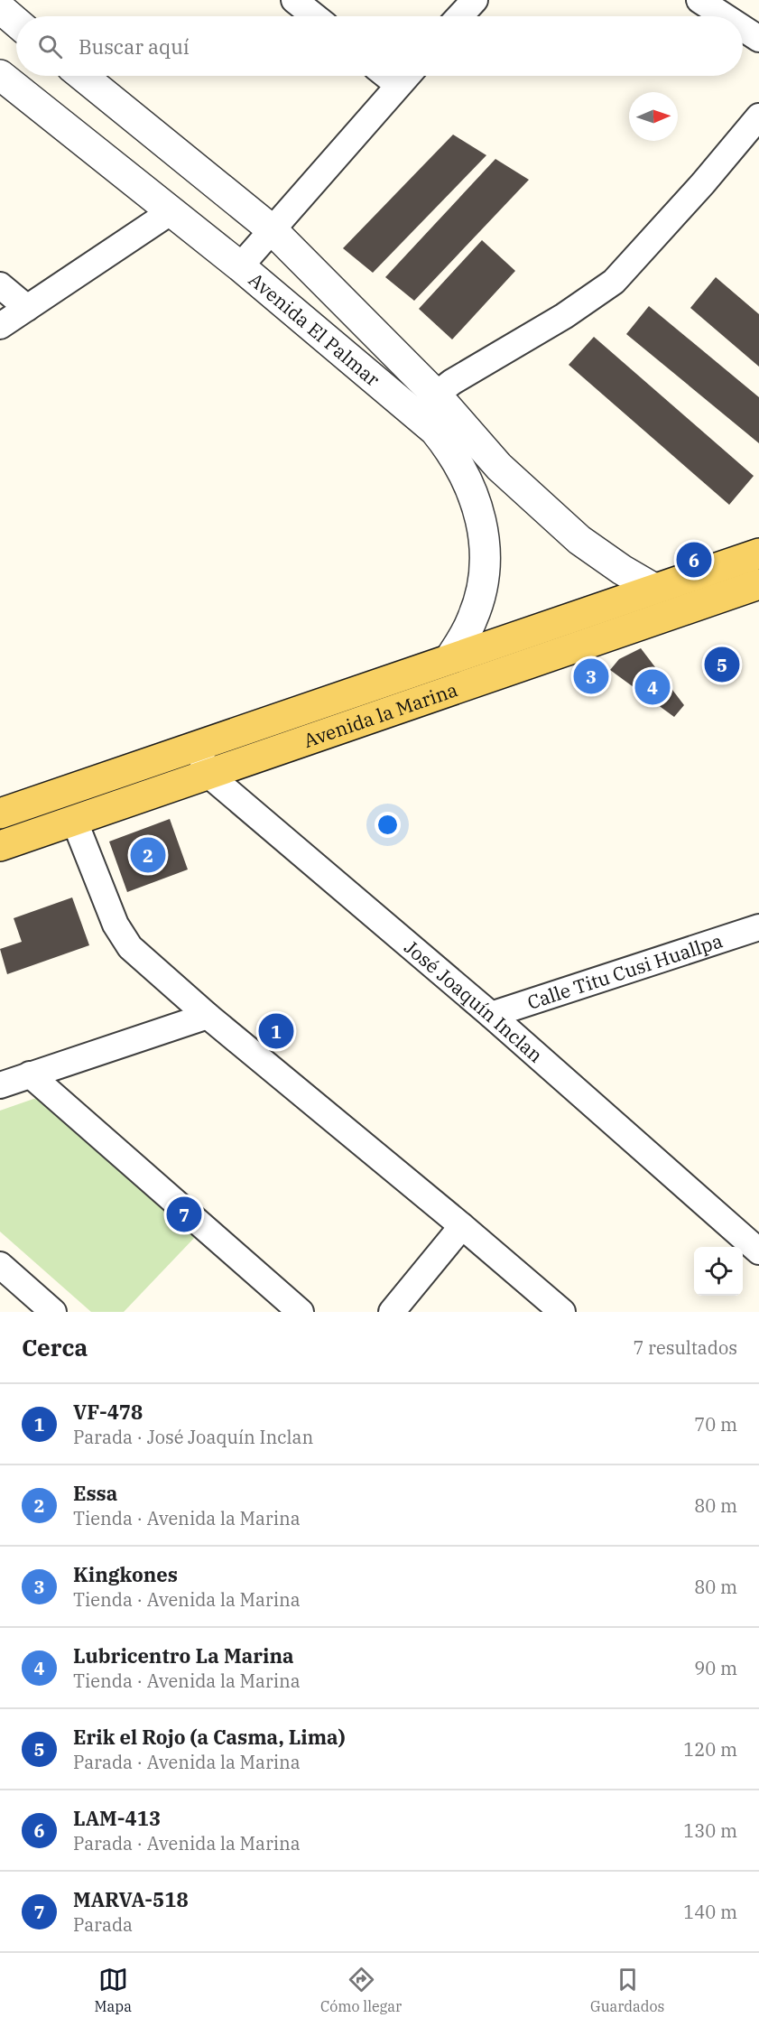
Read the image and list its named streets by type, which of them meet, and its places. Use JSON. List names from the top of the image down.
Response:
{
  "streets": {
    "main road": ["Avenida la Marina"],
    "street": ["Avenida El Palmar", "Calle Titu Cusi Huallpa", "José Joaquín Inclan"]
  },
  "crossings": [
    ["Avenida El Palmar", "Avenida la Marina"],
    ["Avenida la Marina", "José Joaquín Inclan"],
    ["Calle Titu Cusi Huallpa", "José Joaquín Inclan"]
  ],
  "north": "right",
  "page": {
    "search": "Buscar aquí",
    "pins": [
      "6",
      "5",
      "3",
      "4",
      "2",
      "1",
      "7"
    ],
    "heading": ["Cerca", "7 resultados"],
    "list": [
      {
        "mark": "1",
        "name": "VF-478",
        "note": "Parada · José Joaquín Inclan",
        "value": "70 m"
      },
      {
        "mark": "2",
        "name": "Essa",
        "note": "Tienda · Avenida la Marina",
        "value": "80 m"
      },
      {
        "mark": "3",
        "name": "Kingkones",
        "note": "Tienda · Avenida la Marina",
        "value": "80 m"
      },
      {
        "mark": "4",
        "name": "Lubricentro La Marina",
        "note": "Tienda · Avenida la Marina",
        "value": "90 m"
      },
      {
        "mark": "5",
        "name": "Erik el Rojo (a Casma, Lima)",
        "note": "Parada · Avenida la Marina",
        "value": "120 m"
      },
      {
        "mark": "6",
        "name": "LAM-413",
        "note": "Parada · Avenida la Marina",
        "value": "130 m"
      },
      {
        "mark": "7",
        "name": "MARVA-518",
        "note": "Parada",
        "value": "140 m"
      }
    ],
    "nav": ["Mapa", "Cómo llegar", "Guardados"]
  }
}
